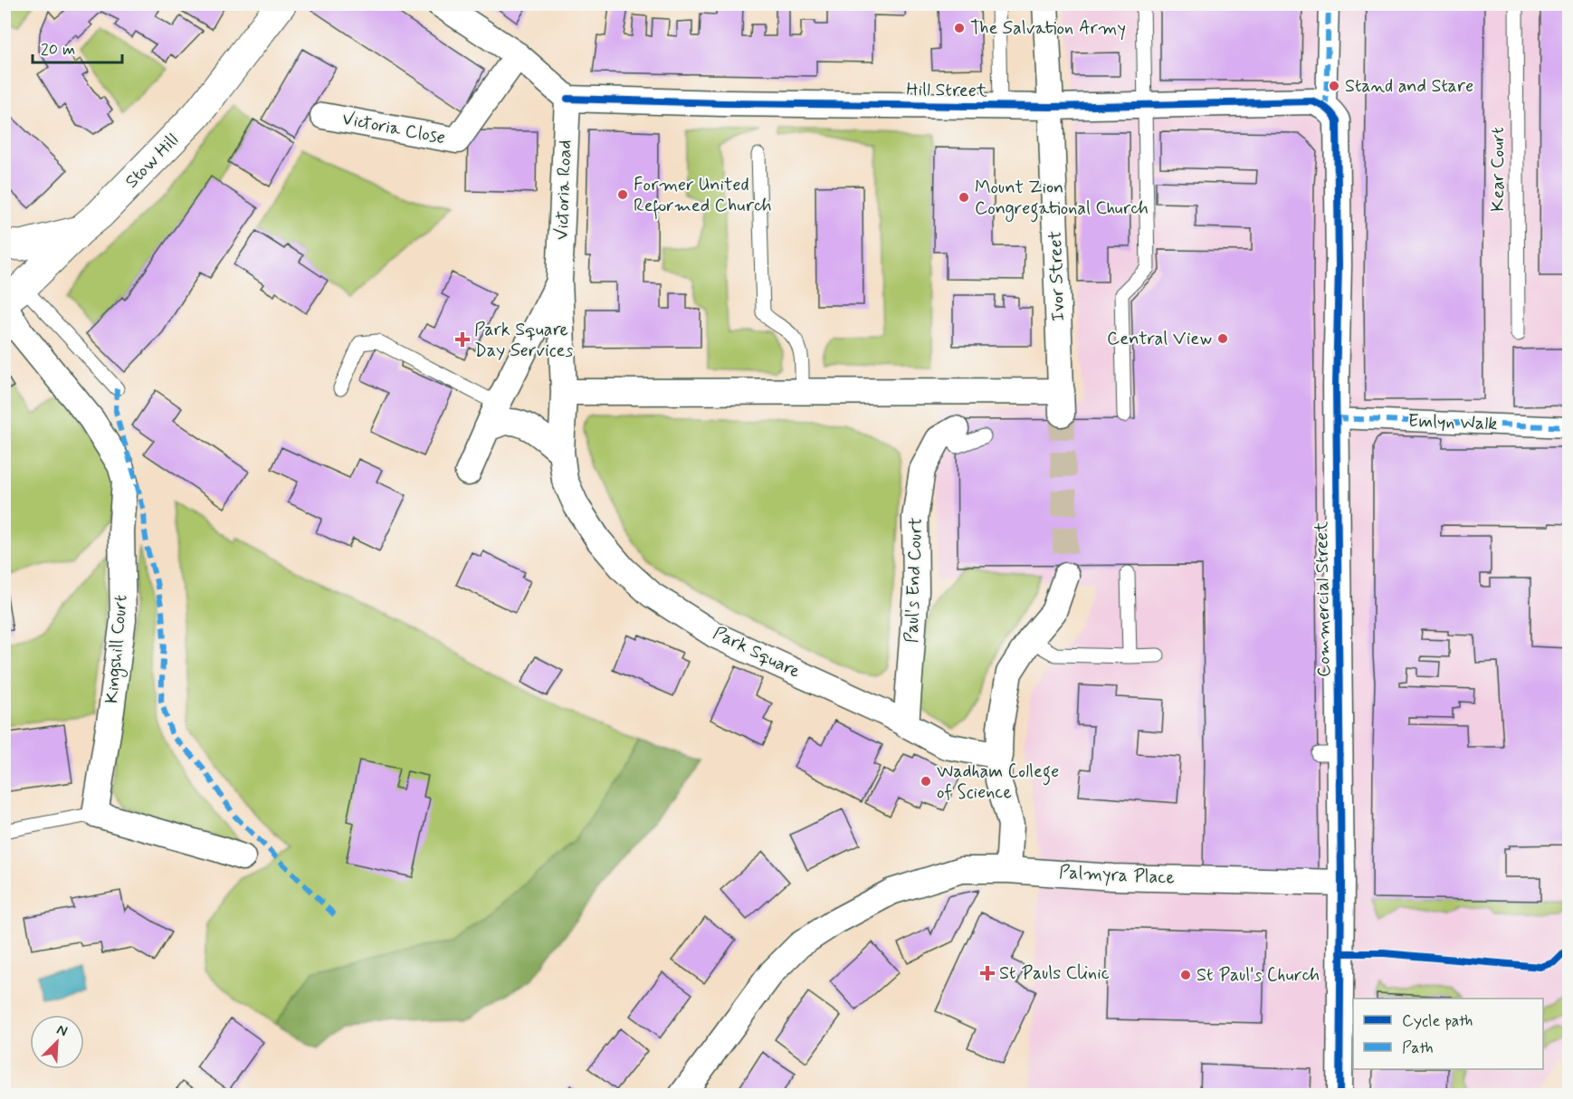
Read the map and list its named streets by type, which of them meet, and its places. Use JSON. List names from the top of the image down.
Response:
{
  "streets": {
    "street": [
      "Hill Street",
      "Victoria Close",
      "Stow Hill",
      "Victoria Road",
      "Ivor Street",
      "Emlyn Walk",
      "Paul's End Court",
      "Commercial Street",
      "Kingshill Court",
      "Park Square",
      "Palmyra Place"
    ],
    "lane": ["Kear Court"]
  },
  "crossings": [
    ["Hill Street", "Victoria Road"],
    ["Hill Street", "Ivor Street"],
    ["Hill Street", "Commercial Street"],
    ["Stow Hill", "Kingshill Court"],
    ["Victoria Road", "Park Square"],
    ["Emlyn Walk", "Commercial Street"],
    ["Paul's End Court", "Park Square"],
    ["Commercial Street", "Palmyra Place"]
  ],
  "places": {
    "other": [
      "The Salvation Army",
      "Stand and Stare",
      "Former United Reformed Church",
      "Mount Zion Congregational Church",
      "Central View",
      "Wadham College of Science",
      "St Paul's Church"
    ],
    "health": ["Park Square Day Services", "St Pauls Clinic"]
  },
  "legend": ["Cycle path", "Path"],
  "scale_bar": "20 m",
  "north": "top right"
}
